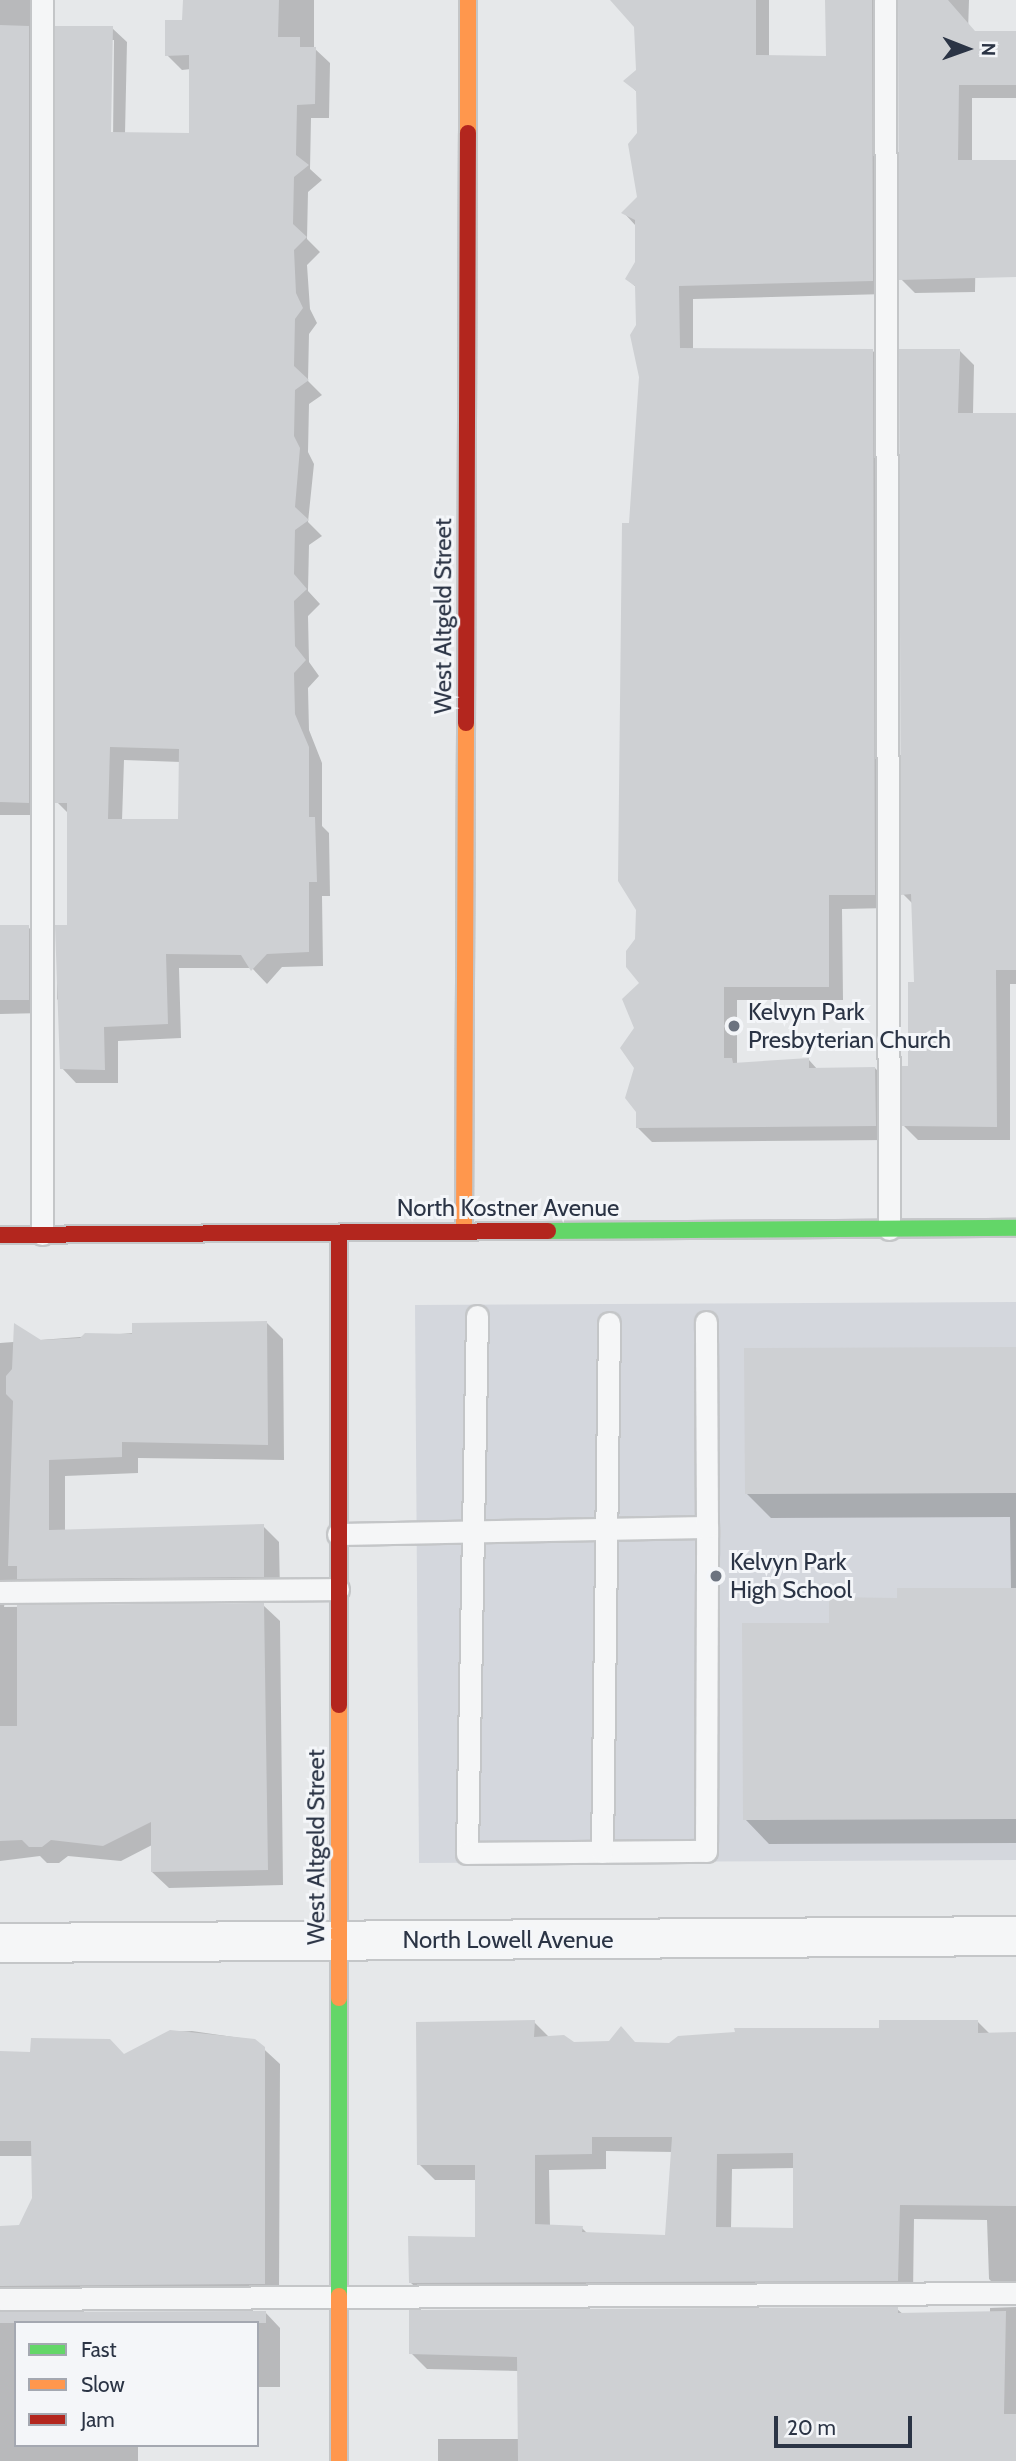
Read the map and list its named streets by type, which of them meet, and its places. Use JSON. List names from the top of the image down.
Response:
{
  "streets": {
    "street": ["West Altgeld Street", "North Kostner Avenue", "North Lowell Avenue"]
  },
  "crossings": [
    ["West Altgeld Street", "North Kostner Avenue"],
    ["West Altgeld Street", "North Lowell Avenue"]
  ],
  "places": ["Kelvyn Park Presbyterian Church", "Kelvyn Park High School"],
  "legend": ["Fast", "Slow", "Jam"],
  "scale_bar": "20 m",
  "north": "right"
}
